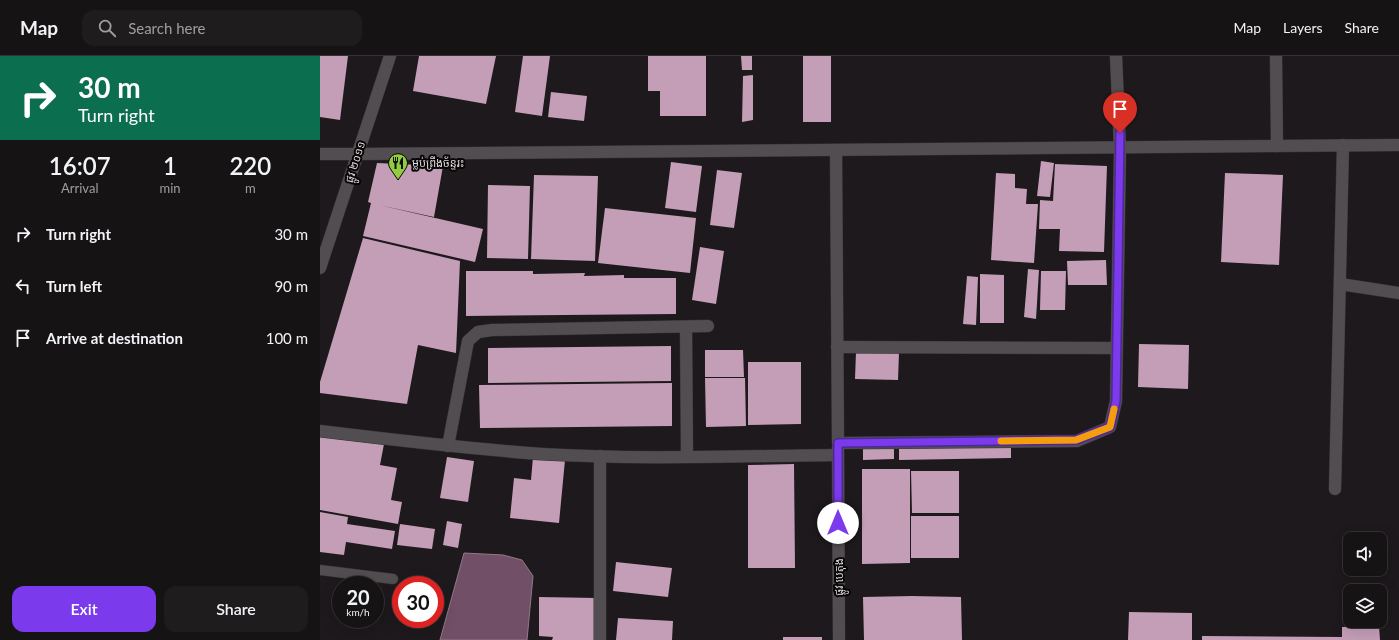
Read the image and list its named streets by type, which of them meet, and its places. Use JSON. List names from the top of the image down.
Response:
{
  "streets": {
    "street": ["ផ្លូវ ២០១១", "ផ្លូវ បេតុង"]
  },
  "places": {
    "restaurant": ["ម្លប់ព្រីងច័ន្ទរះ"]
  },
  "page": {
    "header": "Map",
    "search": "Search here",
    "nav": ["Map", "Layers", "Share"],
    "turn": ["30 m", "Turn right"],
    "eta": [
      "16:07",
      "Arrival",
      "1",
      "min",
      "220",
      "m"
    ],
    "list": [
      {
        "name": "Turn right",
        "value": "30 m"
      },
      {
        "name": "Turn left",
        "value": "90 m"
      },
      {
        "name": "Arrive at destination",
        "value": "100 m"
      }
    ],
    "speed": "20 km/h",
    "limit": "30",
    "buttons": ["Exit", "Share"]
  }
}
